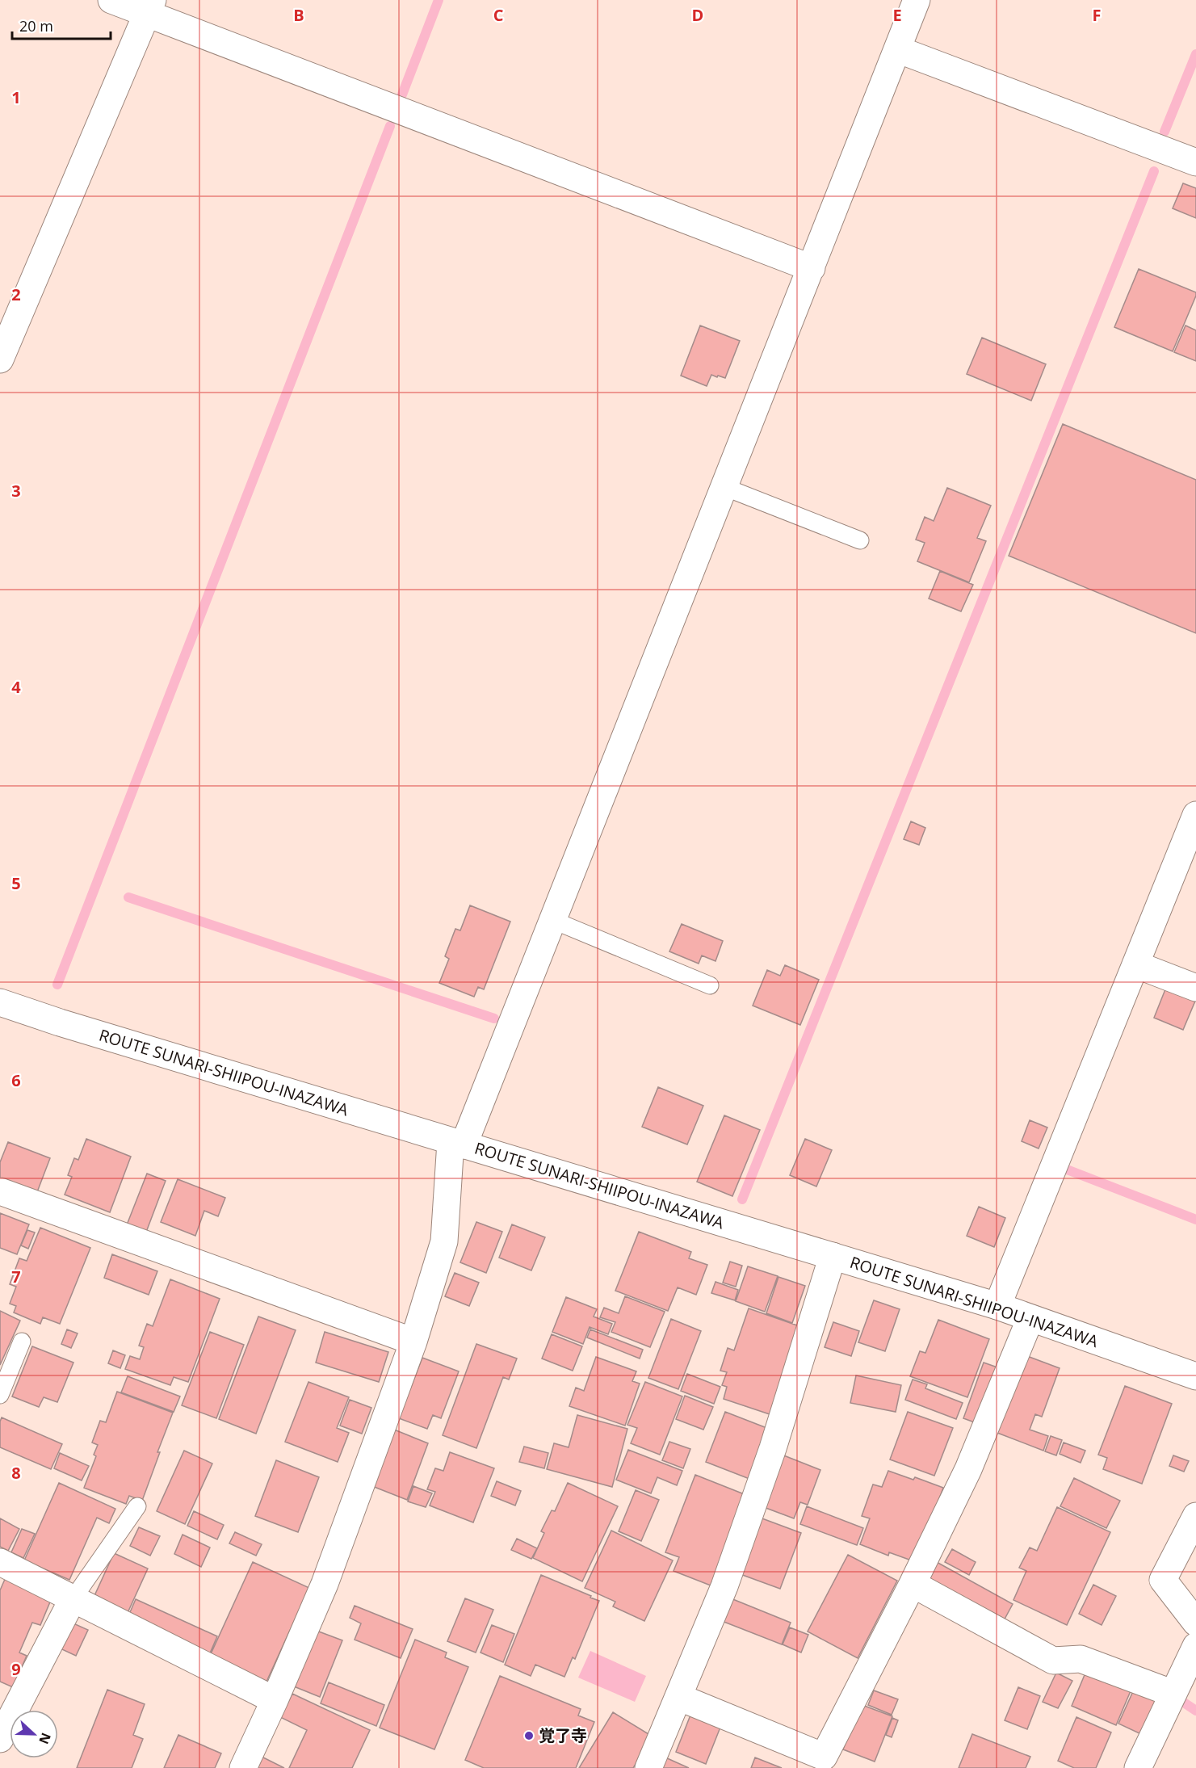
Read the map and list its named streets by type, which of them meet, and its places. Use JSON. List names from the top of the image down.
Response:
{
  "streets": {
    "street": ["ROUTE SUNARI-SHIIPOU-INAZAWA"]
  },
  "places": ["覚了寺"],
  "scale_bar": "20 m",
  "north": "right",
  "grid": {
    "columns": [
      "B",
      "C",
      "D",
      "E",
      "F"
    ],
    "rows": [
      "1",
      "2",
      "3",
      "4",
      "5",
      "6",
      "7",
      "8",
      "9"
    ]
  }
}
